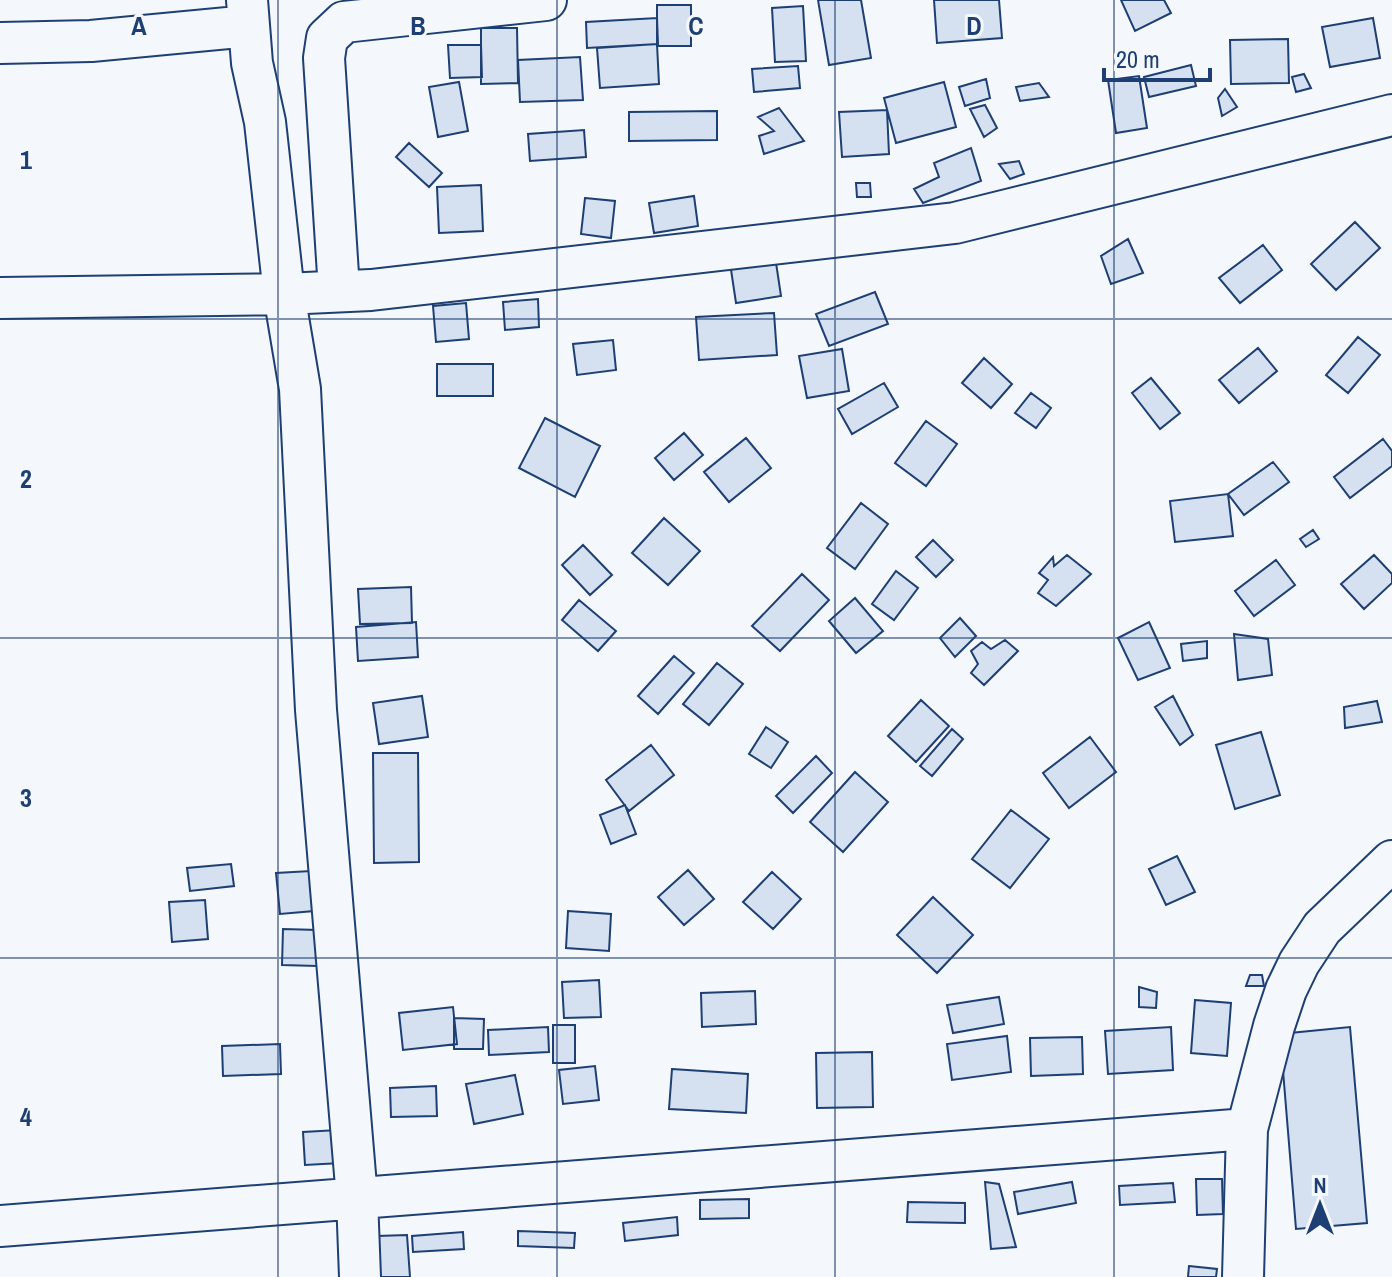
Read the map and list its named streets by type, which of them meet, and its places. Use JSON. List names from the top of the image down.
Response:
{
  "scale_bar": "20 m",
  "north": "top",
  "grid": {
    "columns": [
      "A",
      "B",
      "C",
      "D"
    ],
    "rows": [
      "1",
      "2",
      "3",
      "4"
    ]
  }
}
